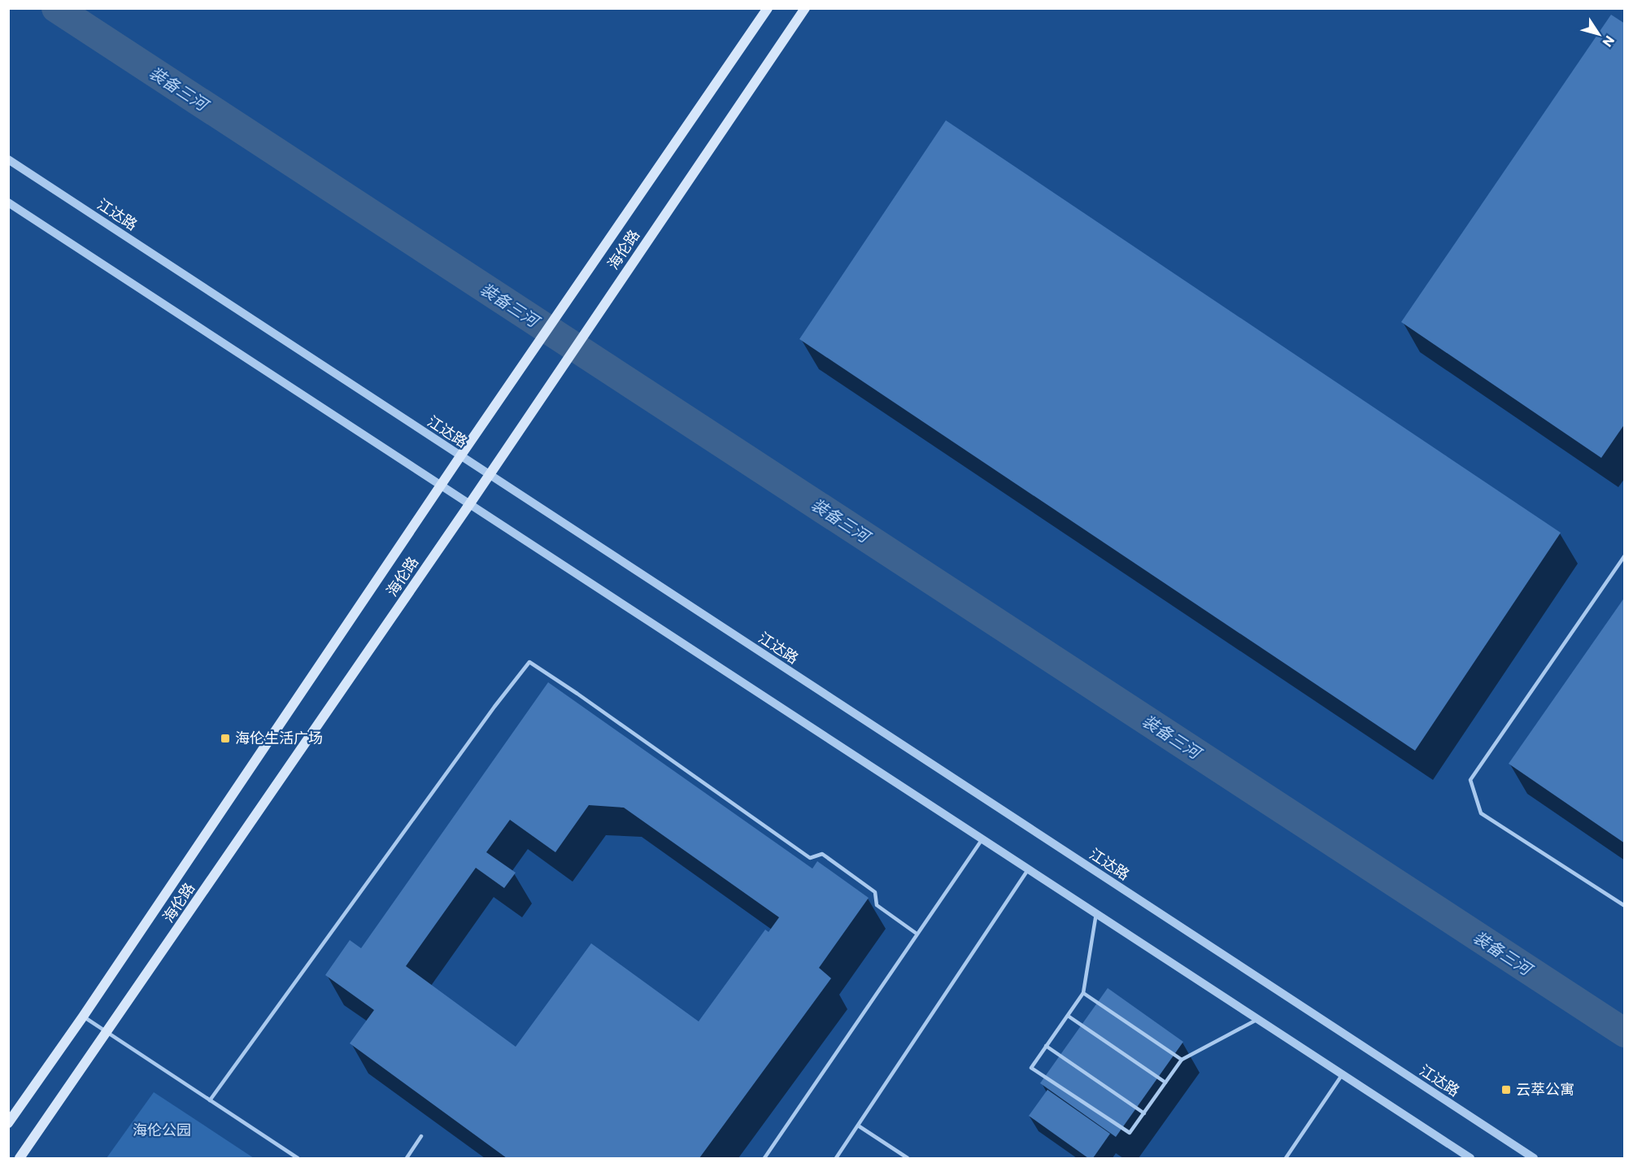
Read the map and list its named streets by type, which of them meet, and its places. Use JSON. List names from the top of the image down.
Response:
{
  "streets": {
    "main road": ["海伦路"],
    "street": ["江达路"]
  },
  "crossings": [
    ["江达路", "海伦路"]
  ],
  "water": ["装备三河"],
  "parks": ["海伦公园"],
  "places": {
    "transit": ["海伦生活广场", "云萃公寓"]
  },
  "north": "bottom right"
}
